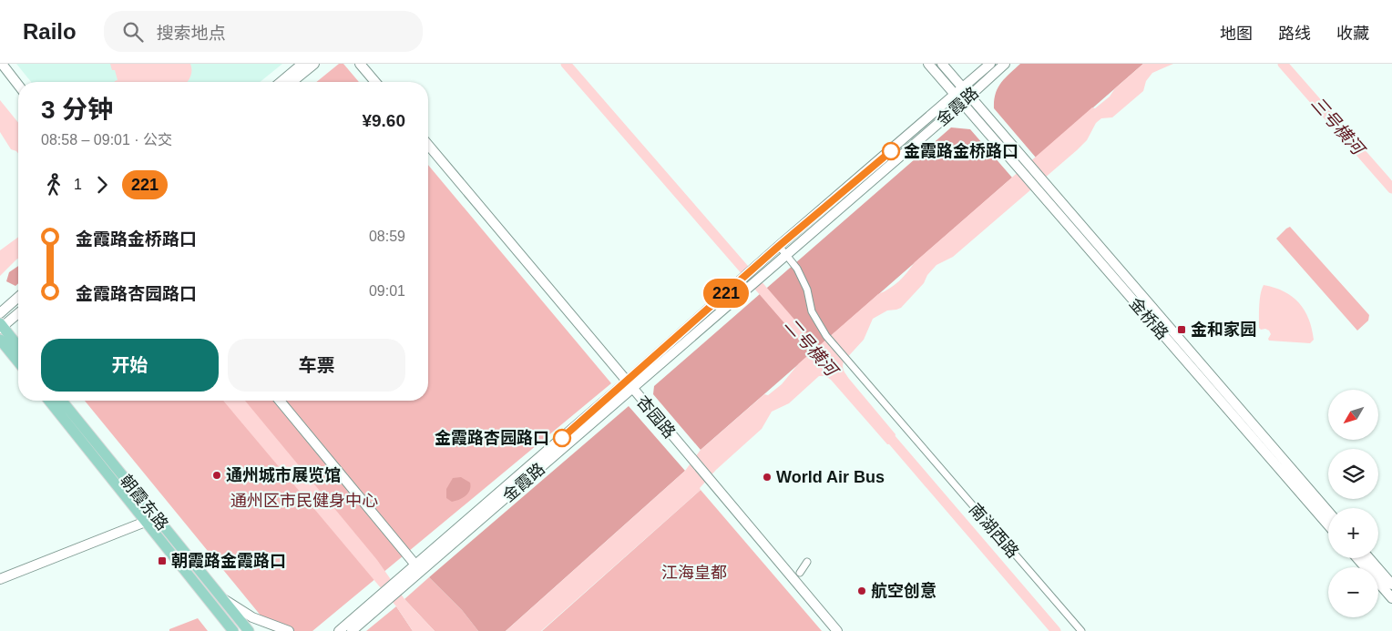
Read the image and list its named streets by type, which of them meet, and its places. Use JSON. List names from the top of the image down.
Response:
{
  "streets": {
    "main road": ["朝霞东路"],
    "street": [
      "金霞路",
      "金桥路",
      "杏园路",
      "南湖西路"
    ]
  },
  "crossings": [
    ["金霞路", "金桥路"],
    ["金霞路", "杏园路"],
    ["金霞路", "南湖西路"]
  ],
  "water": ["三号横河", "二号横河"],
  "parks": ["通州区市民健身中心", "江海皇都"],
  "places": {
    "other": [
      "金霞路金桥路口",
      "金霞路杏园路口",
      "通州城市展览馆",
      "World Air Bus",
      "航空创意"
    ],
    "transit": ["金和家园", "朝霞路金霞路口"]
  },
  "lines": ["bus line 221"],
  "north": "bottom left",
  "page": {
    "header": "Railo",
    "search": "搜索地点",
    "nav": ["地图", "路线", "收藏"],
    "on_map": "221",
    "heading": ["3 分钟", "08:58 – 09:01 · 公交", "¥9.60"],
    "legs": ["1", "221"],
    "list": [
      {
        "name": "金霞路金桥路口",
        "value": "08:59"
      },
      {
        "name": "金霞路杏园路口",
        "value": "09:01"
      }
    ],
    "buttons": ["开始", "车票"],
    "map_buttons": ["+", "−"]
  }
}
